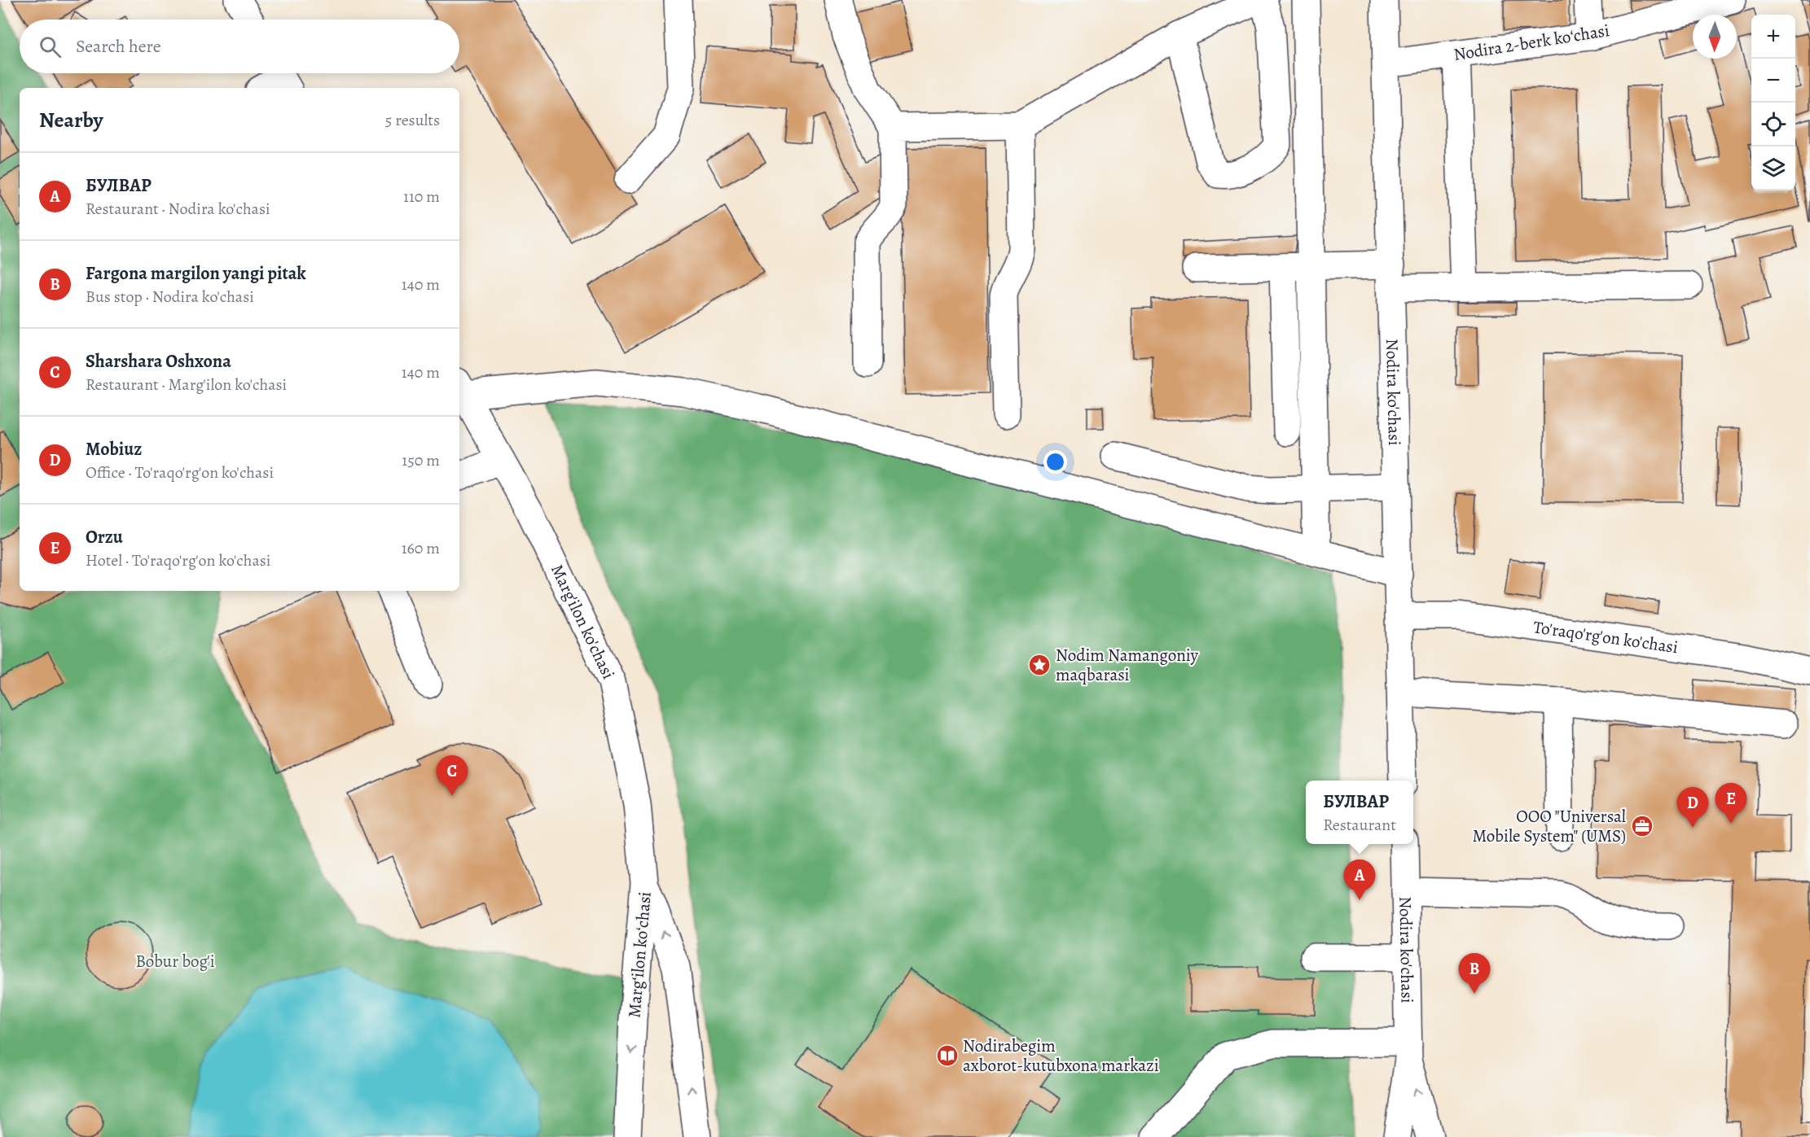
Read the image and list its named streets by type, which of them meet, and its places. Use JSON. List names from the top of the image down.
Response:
{
  "streets": {
    "street": [
      "Nodira 2-berk koʻchasi",
      "Nodira ko'chasi",
      "Marg'ilon ko'chasi",
      "To'raqo'rg'on ko'chasi",
      "Margʻilon koʻchasi"
    ]
  },
  "crossings": [
    ["Nodira 2-berk koʻchasi", "Nodira ko'chasi"],
    ["Nodira ko'chasi", "To'raqo'rg'on ko'chasi"],
    ["Marg'ilon ko'chasi", "Margʻilon koʻchasi"]
  ],
  "parks": ["Bobur bog'i"],
  "places": {
    "place": ["Nodim Namangoniy maqbarasi"],
    "office": ["ООО \"Universal Mobile System\" (UMS)"],
    "library": ["Nodirabegim axborot-kutubxona markazi"]
  },
  "north": "bottom",
  "page": {
    "map_buttons": ["+", "−"],
    "search": "Search here",
    "heading": ["Nearby", "5 results"],
    "list": [
      {
        "mark": "A",
        "name": "БУЛВАР",
        "note": "Restaurant · Nodira ko'chasi",
        "value": "110 m"
      },
      {
        "mark": "B",
        "name": "Fargona margilon yangi pitak",
        "note": "Bus stop · Nodira ko'chasi",
        "value": "140 m"
      },
      {
        "mark": "C",
        "name": "Sharshara Oshxona",
        "note": "Restaurant · Marg'ilon ko'chasi",
        "value": "140 m"
      },
      {
        "mark": "D",
        "name": "Mobiuz",
        "note": "Office · To'raqo'rg'on ko'chasi",
        "value": "150 m"
      },
      {
        "mark": "E",
        "name": "Orzu",
        "note": "Hotel · To'raqo'rg'on ko'chasi",
        "value": "160 m"
      }
    ],
    "pins": [
      "C",
      "E",
      "D",
      "A",
      "B"
    ],
    "popup": ["БУЛВАР", "Restaurant"]
  }
}
